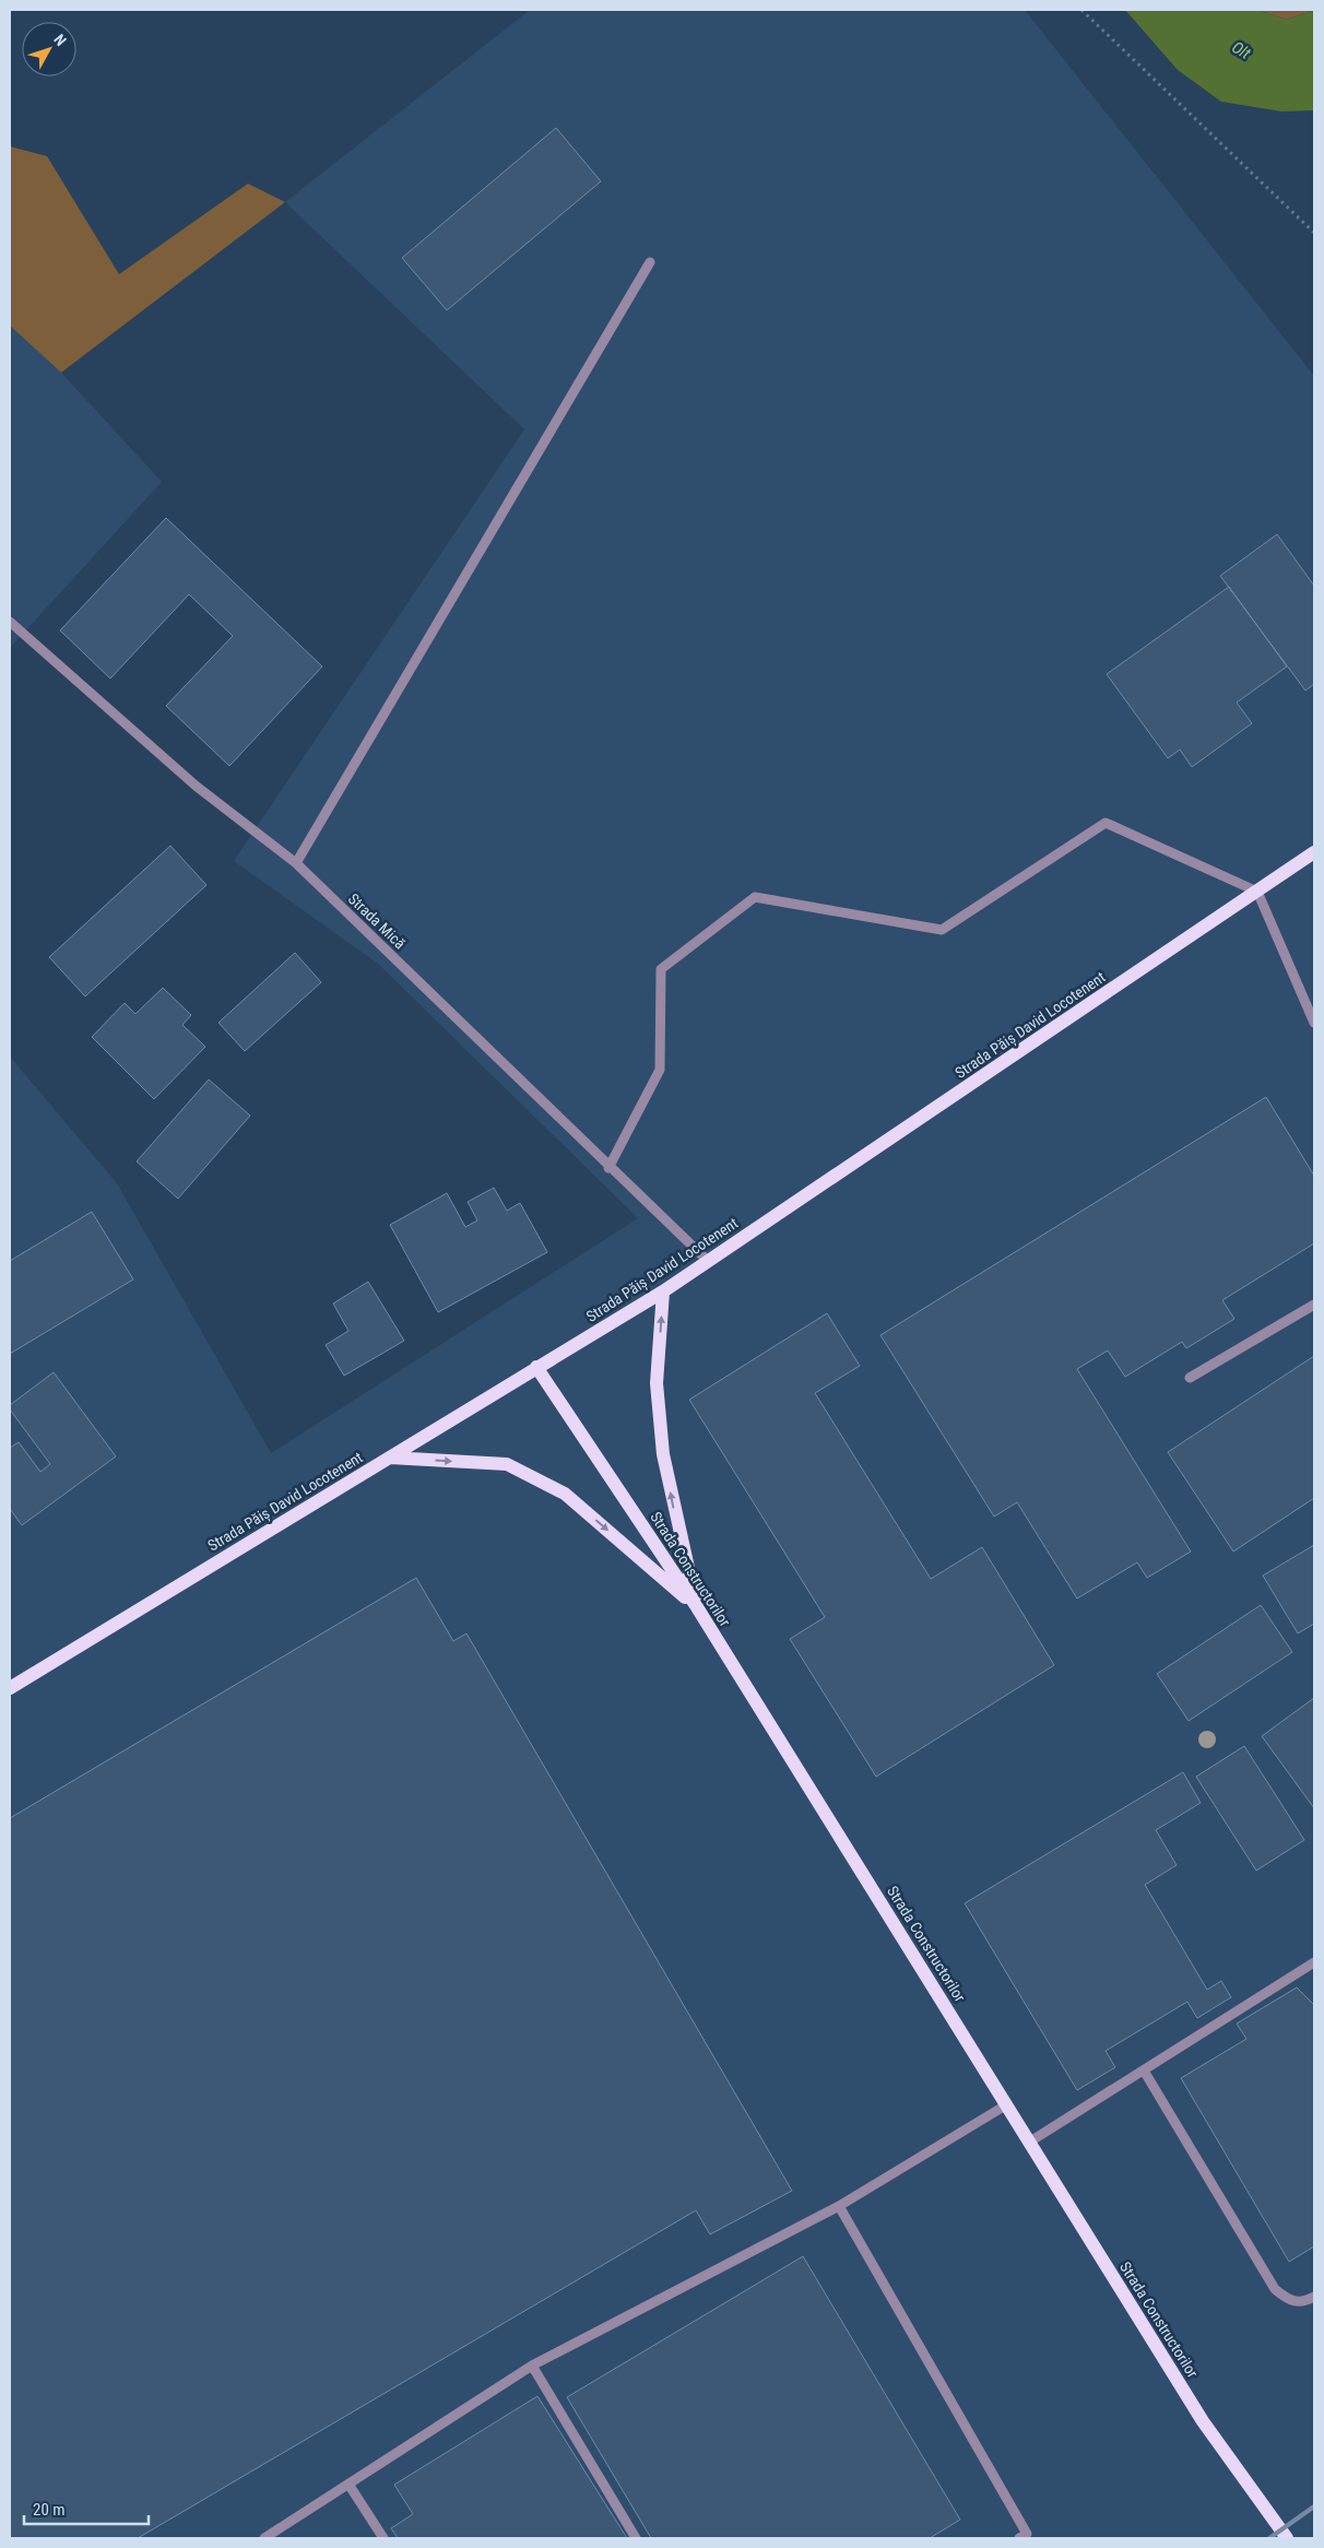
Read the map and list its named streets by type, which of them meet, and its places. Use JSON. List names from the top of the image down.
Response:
{
  "streets": {
    "main road": ["Strada Păiș David Locotenent", "Strada Constructorilor"],
    "street": ["Strada Mică"]
  },
  "crossings": [
    ["Strada Mică", "Strada Păiș David Locotenent"],
    ["Strada Păiș David Locotenent", "Strada Constructorilor"]
  ],
  "water": ["Olt"],
  "scale_bar": "20 m",
  "north": "top right"
}
